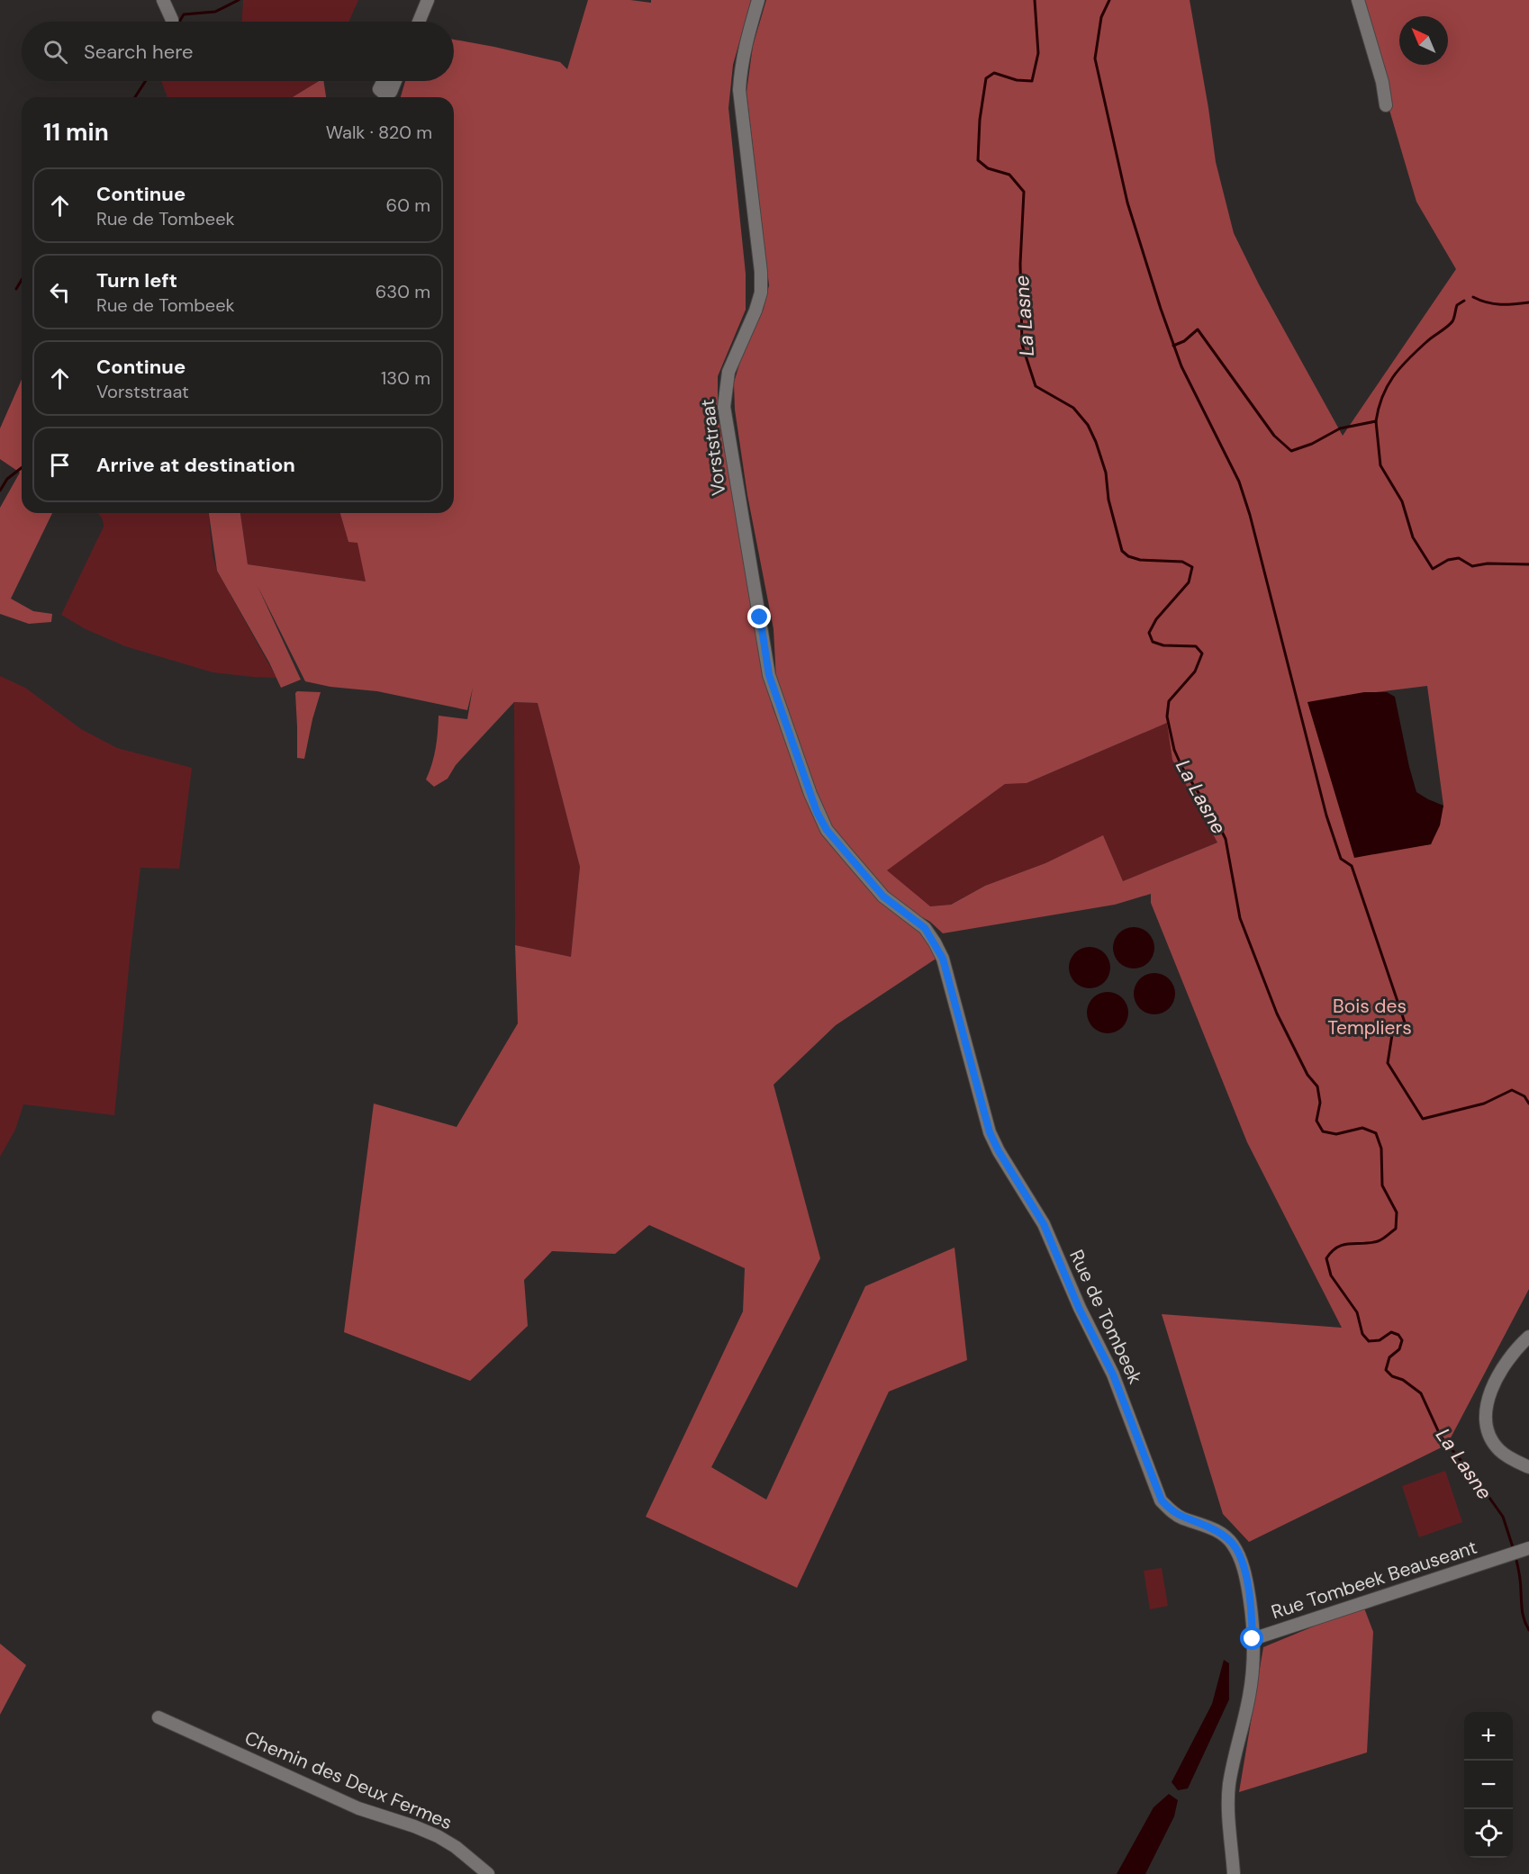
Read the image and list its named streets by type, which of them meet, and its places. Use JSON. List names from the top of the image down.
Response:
{
  "streets": {
    "street": [
      "Vorststraat",
      "Rue de Tombeek",
      "Rue Tombeek Beauseant",
      "Chemin des Deux Fermes"
    ]
  },
  "crossings": [
    ["Vorststraat", "Rue de Tombeek"],
    ["Rue de Tombeek", "Rue Tombeek Beauseant"]
  ],
  "water": ["La Lasne"],
  "parks": ["Bois des Templiers"],
  "north": "top left",
  "page": {
    "search": "Search here",
    "heading": ["11 min", "Walk · 820 m"],
    "list": [
      ["Continue", "Rue de Tombeek", "60 m"],
      ["Turn left", "Rue de Tombeek", "630 m"],
      ["Continue", "Vorststraat", "130 m"],
      "Arrive at destination"
    ],
    "map_buttons": ["+", "−"]
  }
}
